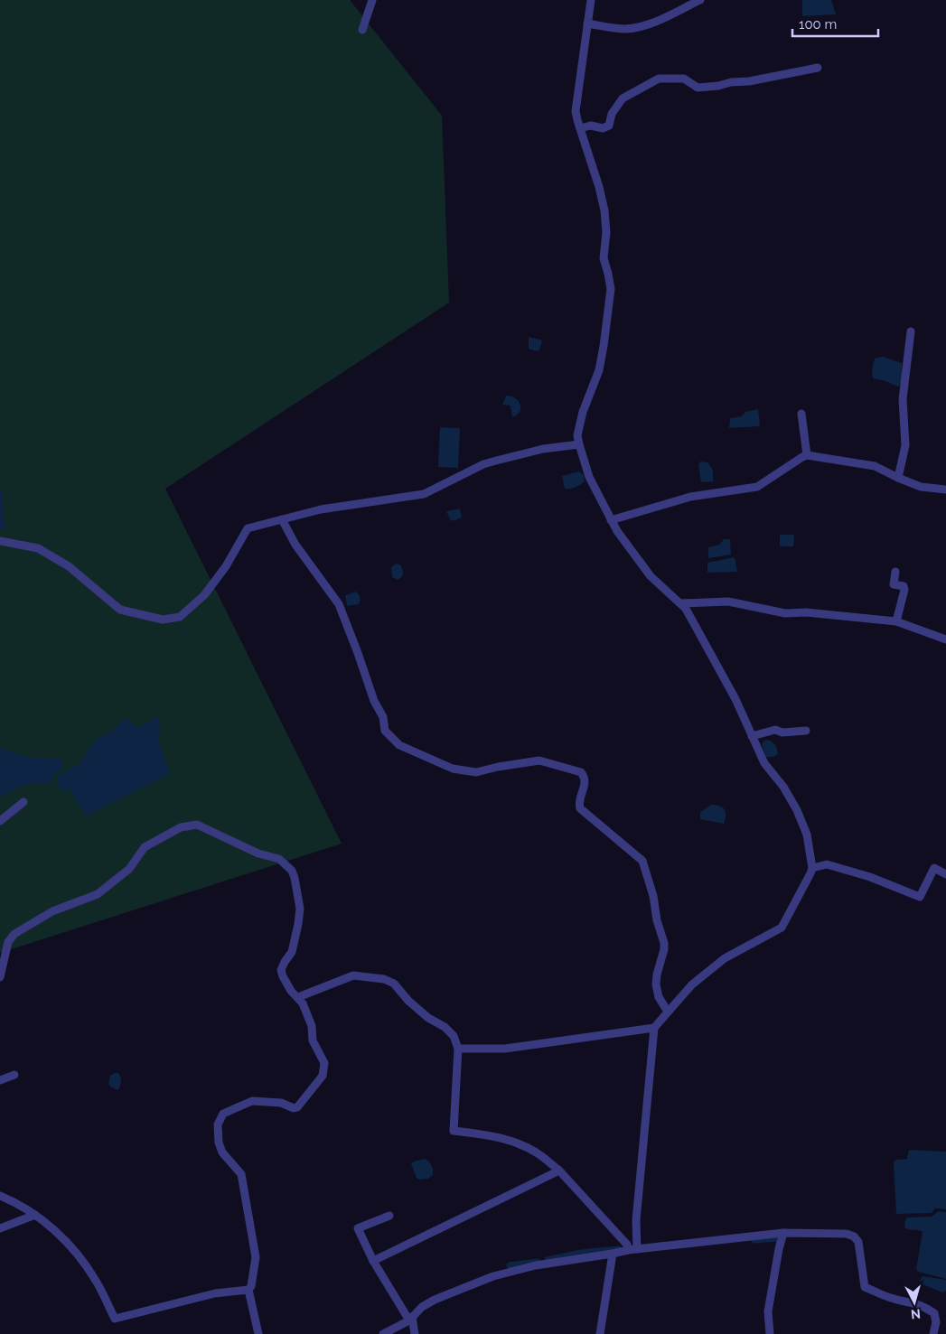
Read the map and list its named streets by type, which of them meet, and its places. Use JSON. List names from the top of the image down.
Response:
{
  "scale_bar": "100 m",
  "north": "bottom"
}
